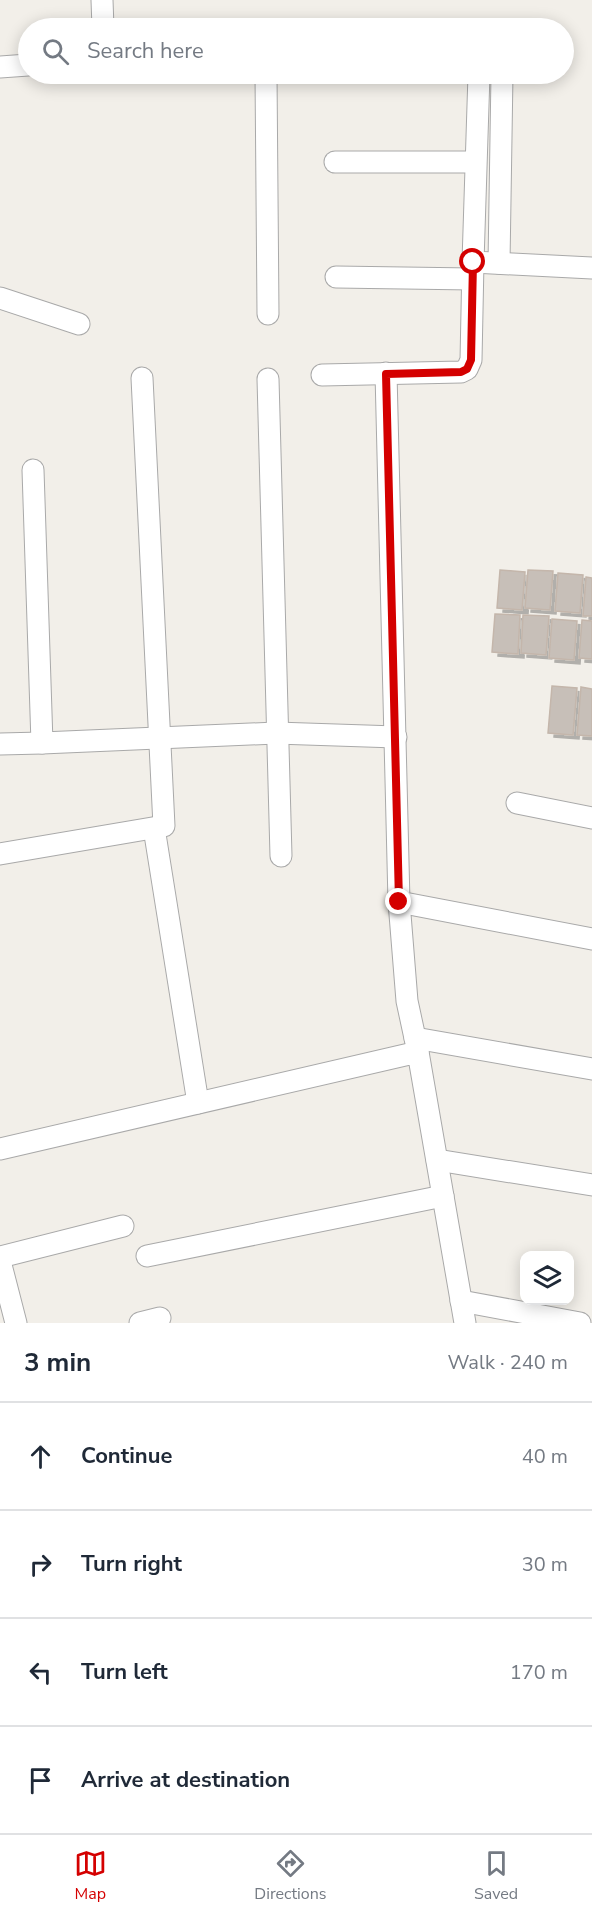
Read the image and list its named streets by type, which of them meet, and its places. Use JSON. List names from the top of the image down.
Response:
{
  "page": {
    "search": "Search here",
    "heading": ["3 min", "Walk · 240 m"],
    "list": [
      ["Continue", "40 m"],
      ["Turn right", "30 m"],
      ["Turn left", "170 m"],
      "Arrive at destination"
    ],
    "nav": ["Map", "Directions", "Saved"]
  }
}
